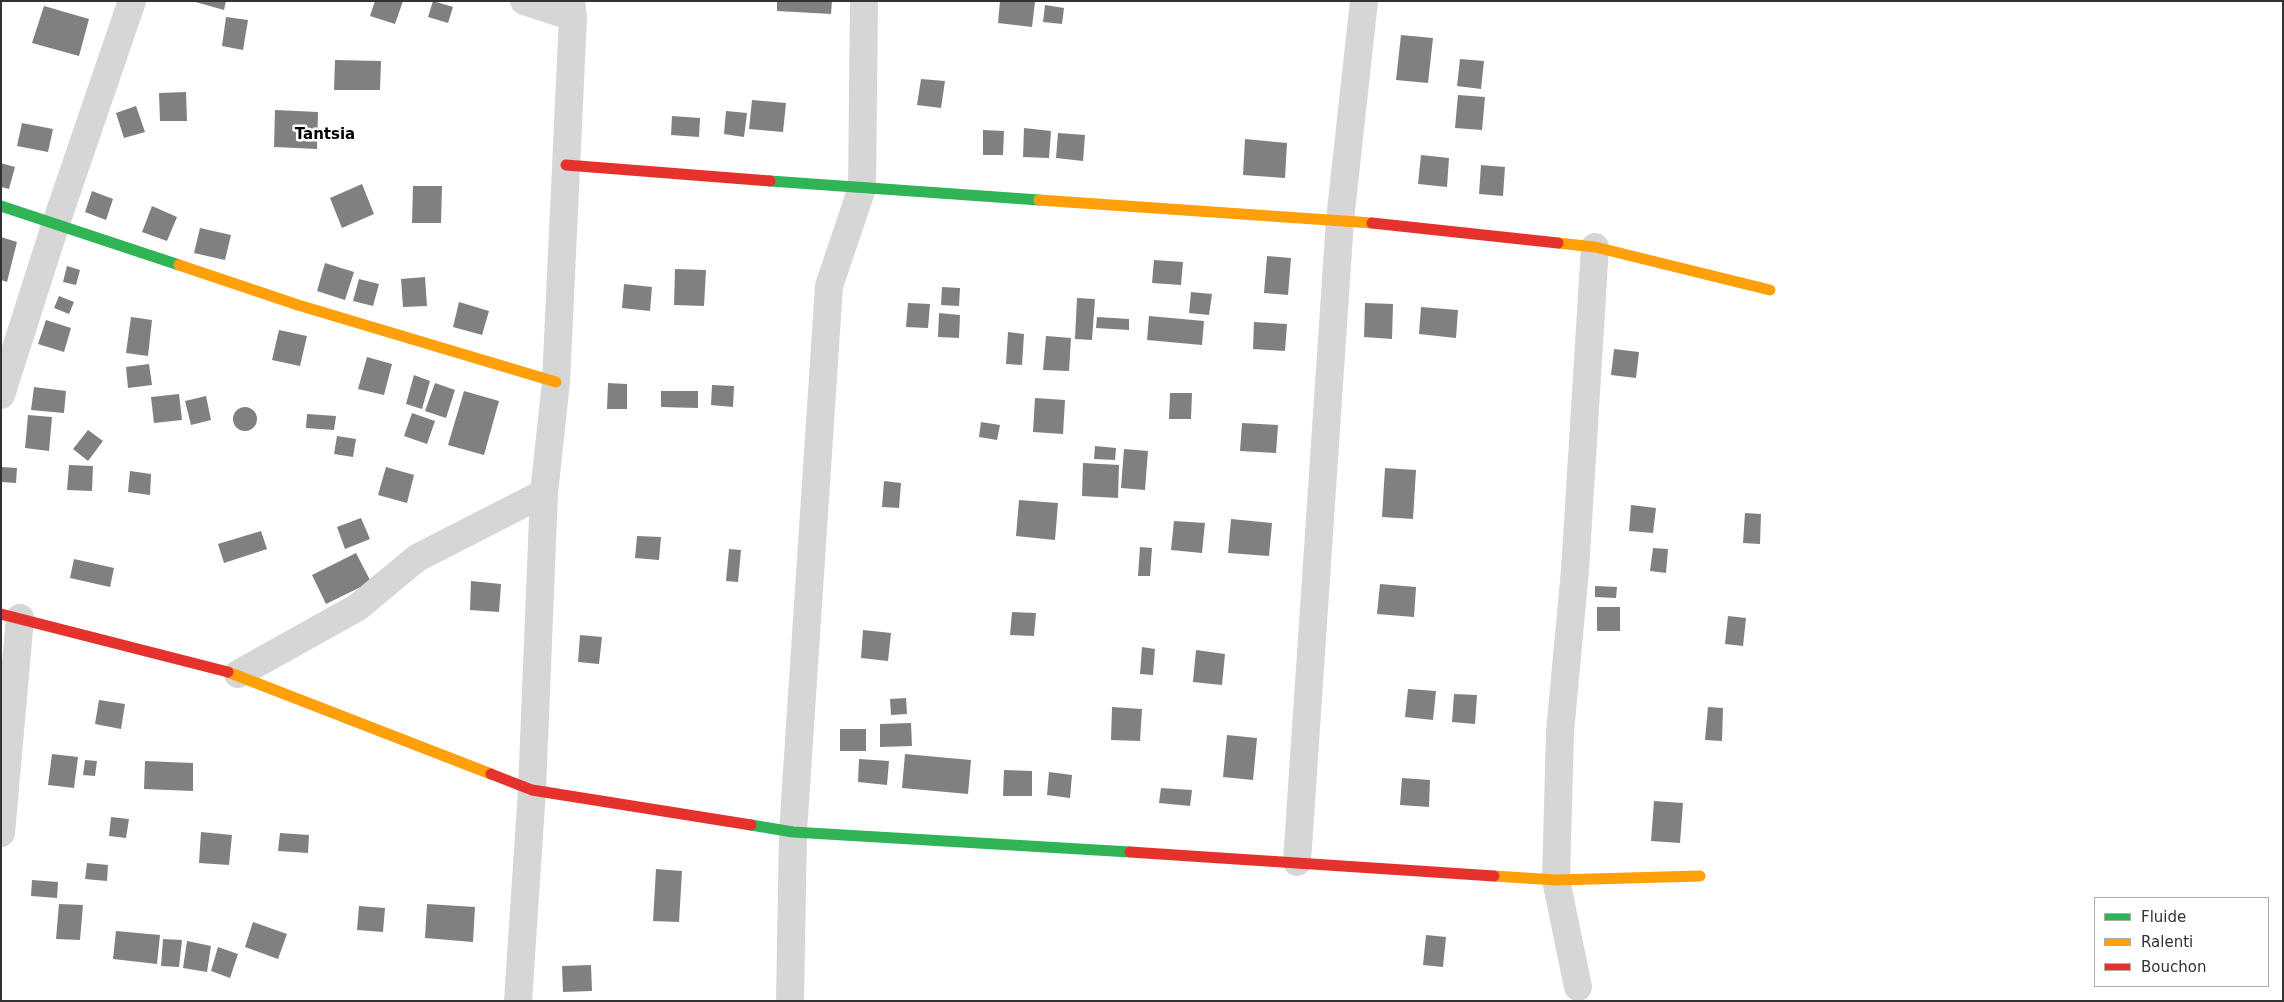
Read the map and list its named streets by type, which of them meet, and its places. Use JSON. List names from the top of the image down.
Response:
{
  "districts": ["Tantsia"],
  "legend": ["Fluide", "Ralenti", "Bouchon"]
}
